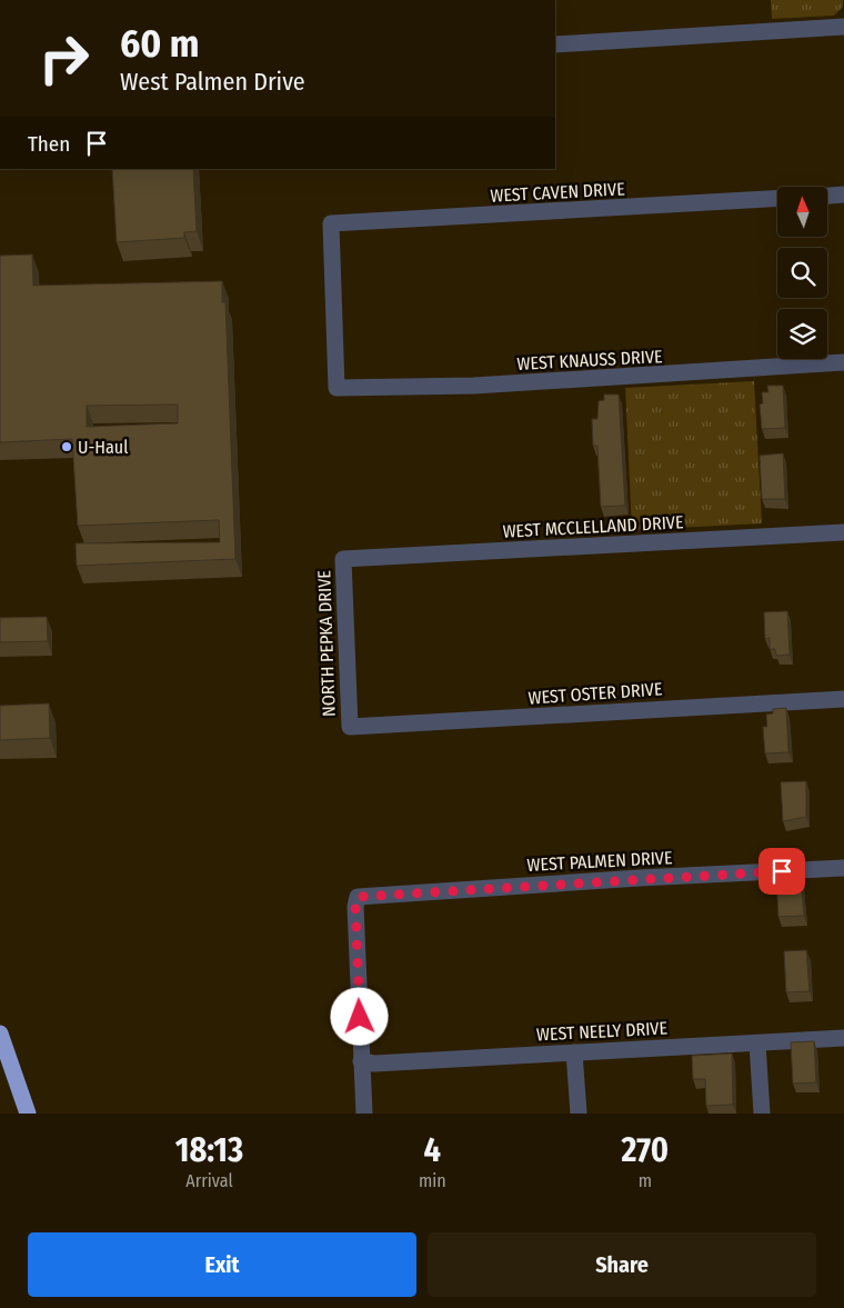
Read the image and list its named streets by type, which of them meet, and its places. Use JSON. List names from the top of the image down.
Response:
{
  "streets": {
    "street": [
      "WEST CAVEN DRIVE",
      "WEST KNAUSS DRIVE",
      "WEST MCCLELLAND DRIVE",
      "NORTH PEPKA DRIVE",
      "WEST OSTER DRIVE",
      "WEST PALMEN DRIVE",
      "WEST NEELY DRIVE"
    ]
  },
  "crossings": [
    ["WEST CAVEN DRIVE", "WEST KNAUSS DRIVE"],
    ["WEST MCCLELLAND DRIVE", "NORTH PEPKA DRIVE"],
    ["NORTH PEPKA DRIVE", "WEST OSTER DRIVE"],
    ["WEST PALMEN DRIVE", "WEST NEELY DRIVE"]
  ],
  "places": ["U-Haul"],
  "north": "top",
  "page": {
    "turn": ["60 m", "West Palmen Drive"],
    "then": "Then",
    "eta": [
      "18:13",
      "Arrival",
      "4",
      "min",
      "270",
      "m"
    ],
    "buttons": ["Exit", "Share"]
  }
}
